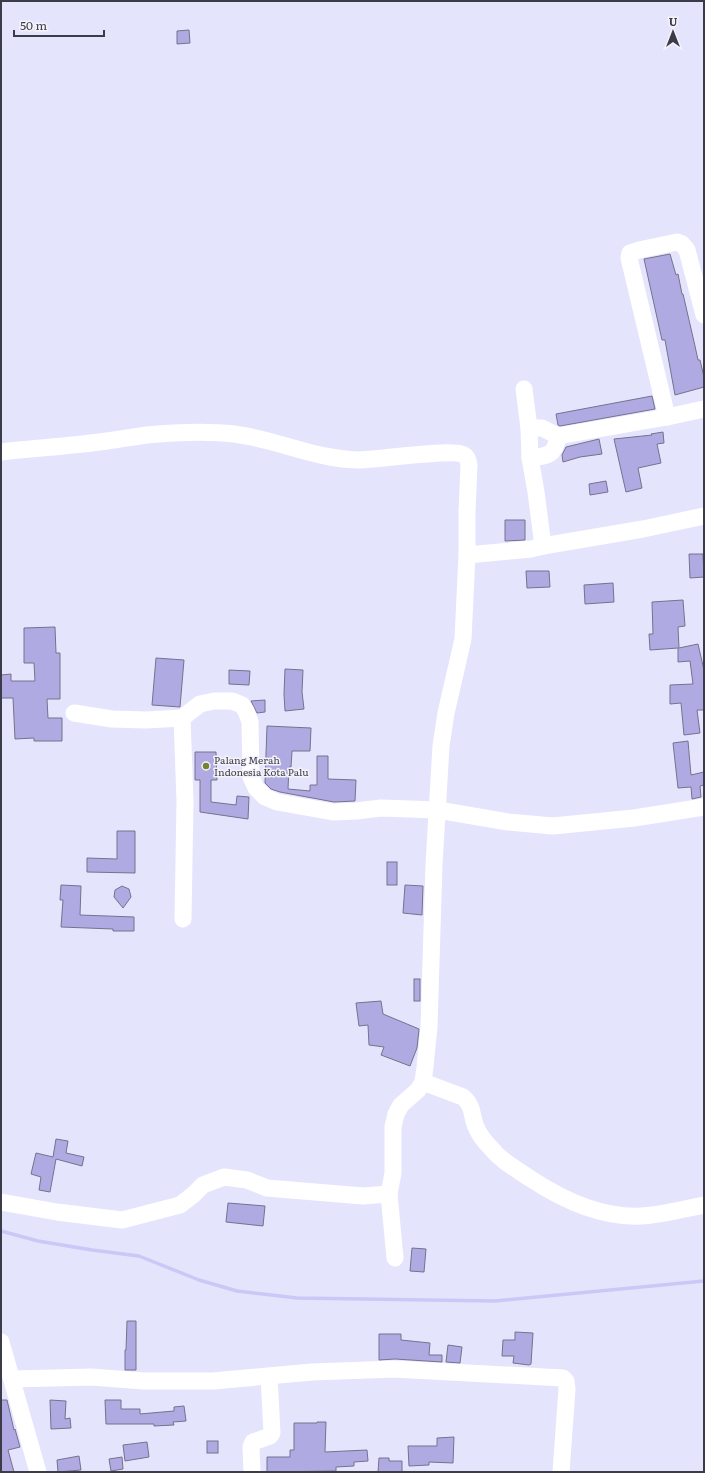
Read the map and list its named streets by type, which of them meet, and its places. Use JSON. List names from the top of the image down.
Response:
{
  "places": ["Palang Merah Indonesia Kota Palu"],
  "scale_bar": "50 m",
  "north": "top"
}
